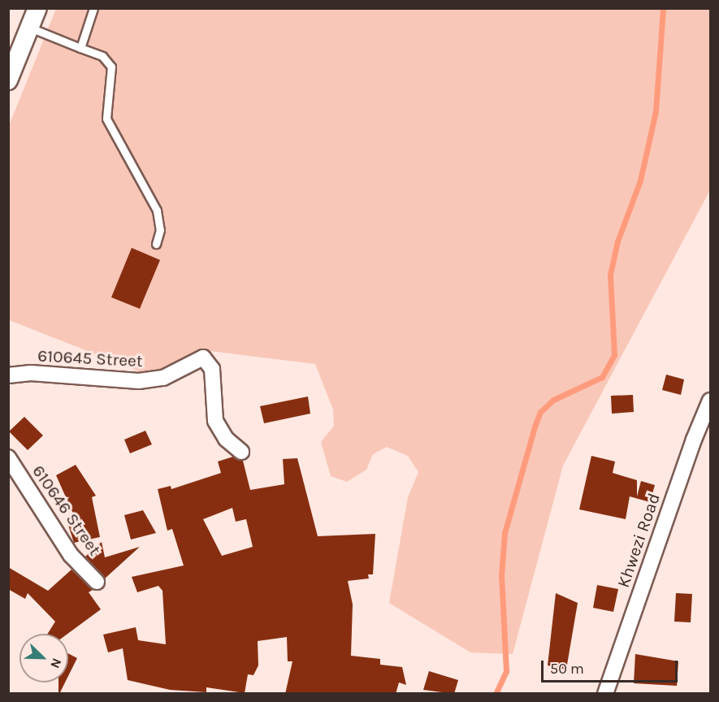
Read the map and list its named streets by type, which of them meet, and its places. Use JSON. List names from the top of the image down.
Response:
{
  "streets": {
    "street": ["610645 Street", "610646 Street", "Khwezi Road"]
  },
  "scale_bar": "50 m",
  "north": "bottom right"
}
